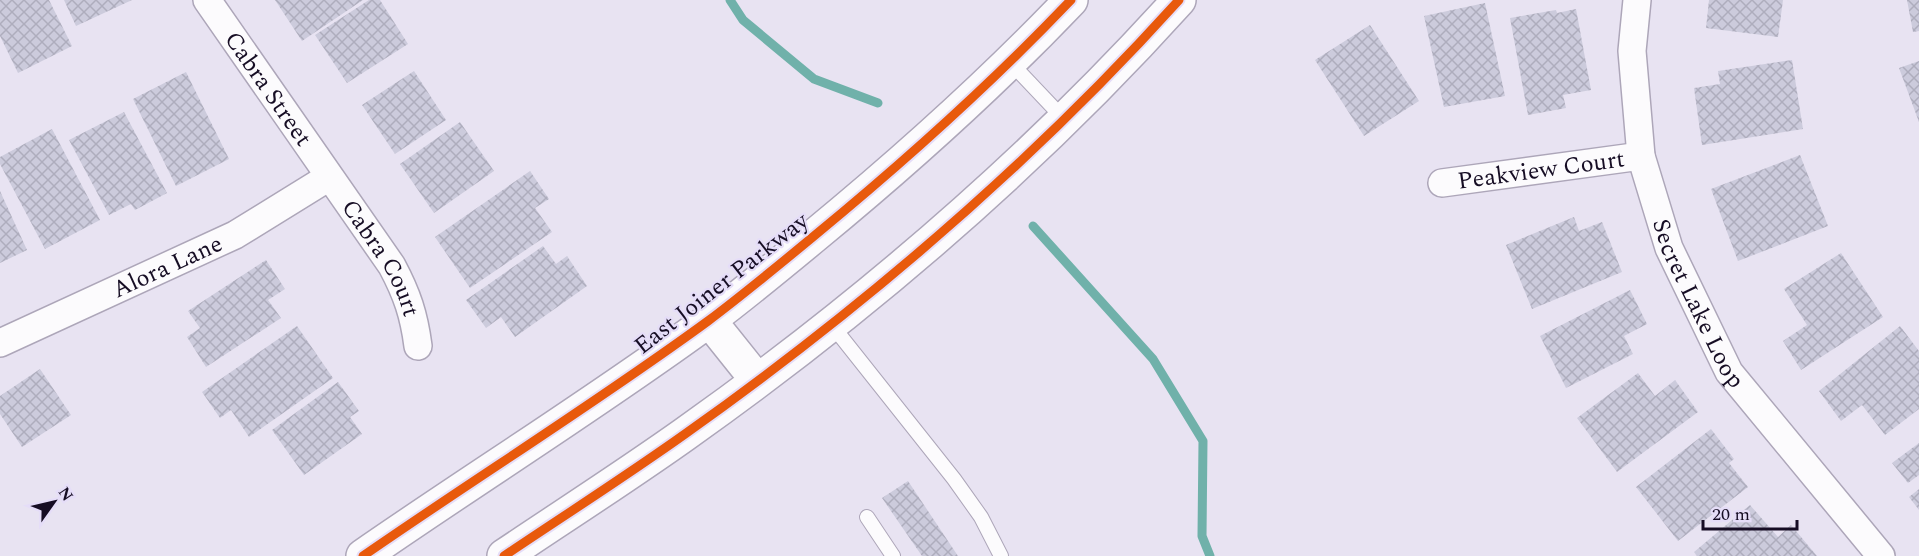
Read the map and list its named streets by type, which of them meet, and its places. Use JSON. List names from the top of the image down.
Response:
{
  "streets": {
    "main road": ["East Joiner Parkway"],
    "street": [
      "Cabra Street",
      "Peakview Court",
      "Cabra Court",
      "Alora Lane",
      "Secret Lake Loop"
    ]
  },
  "crossings": [
    ["Cabra Street", "Cabra Court"],
    ["Cabra Street", "Alora Lane"],
    ["Peakview Court", "Secret Lake Loop"],
    ["Cabra Court", "Alora Lane"]
  ],
  "scale_bar": "20 m",
  "north": "top right"
}
